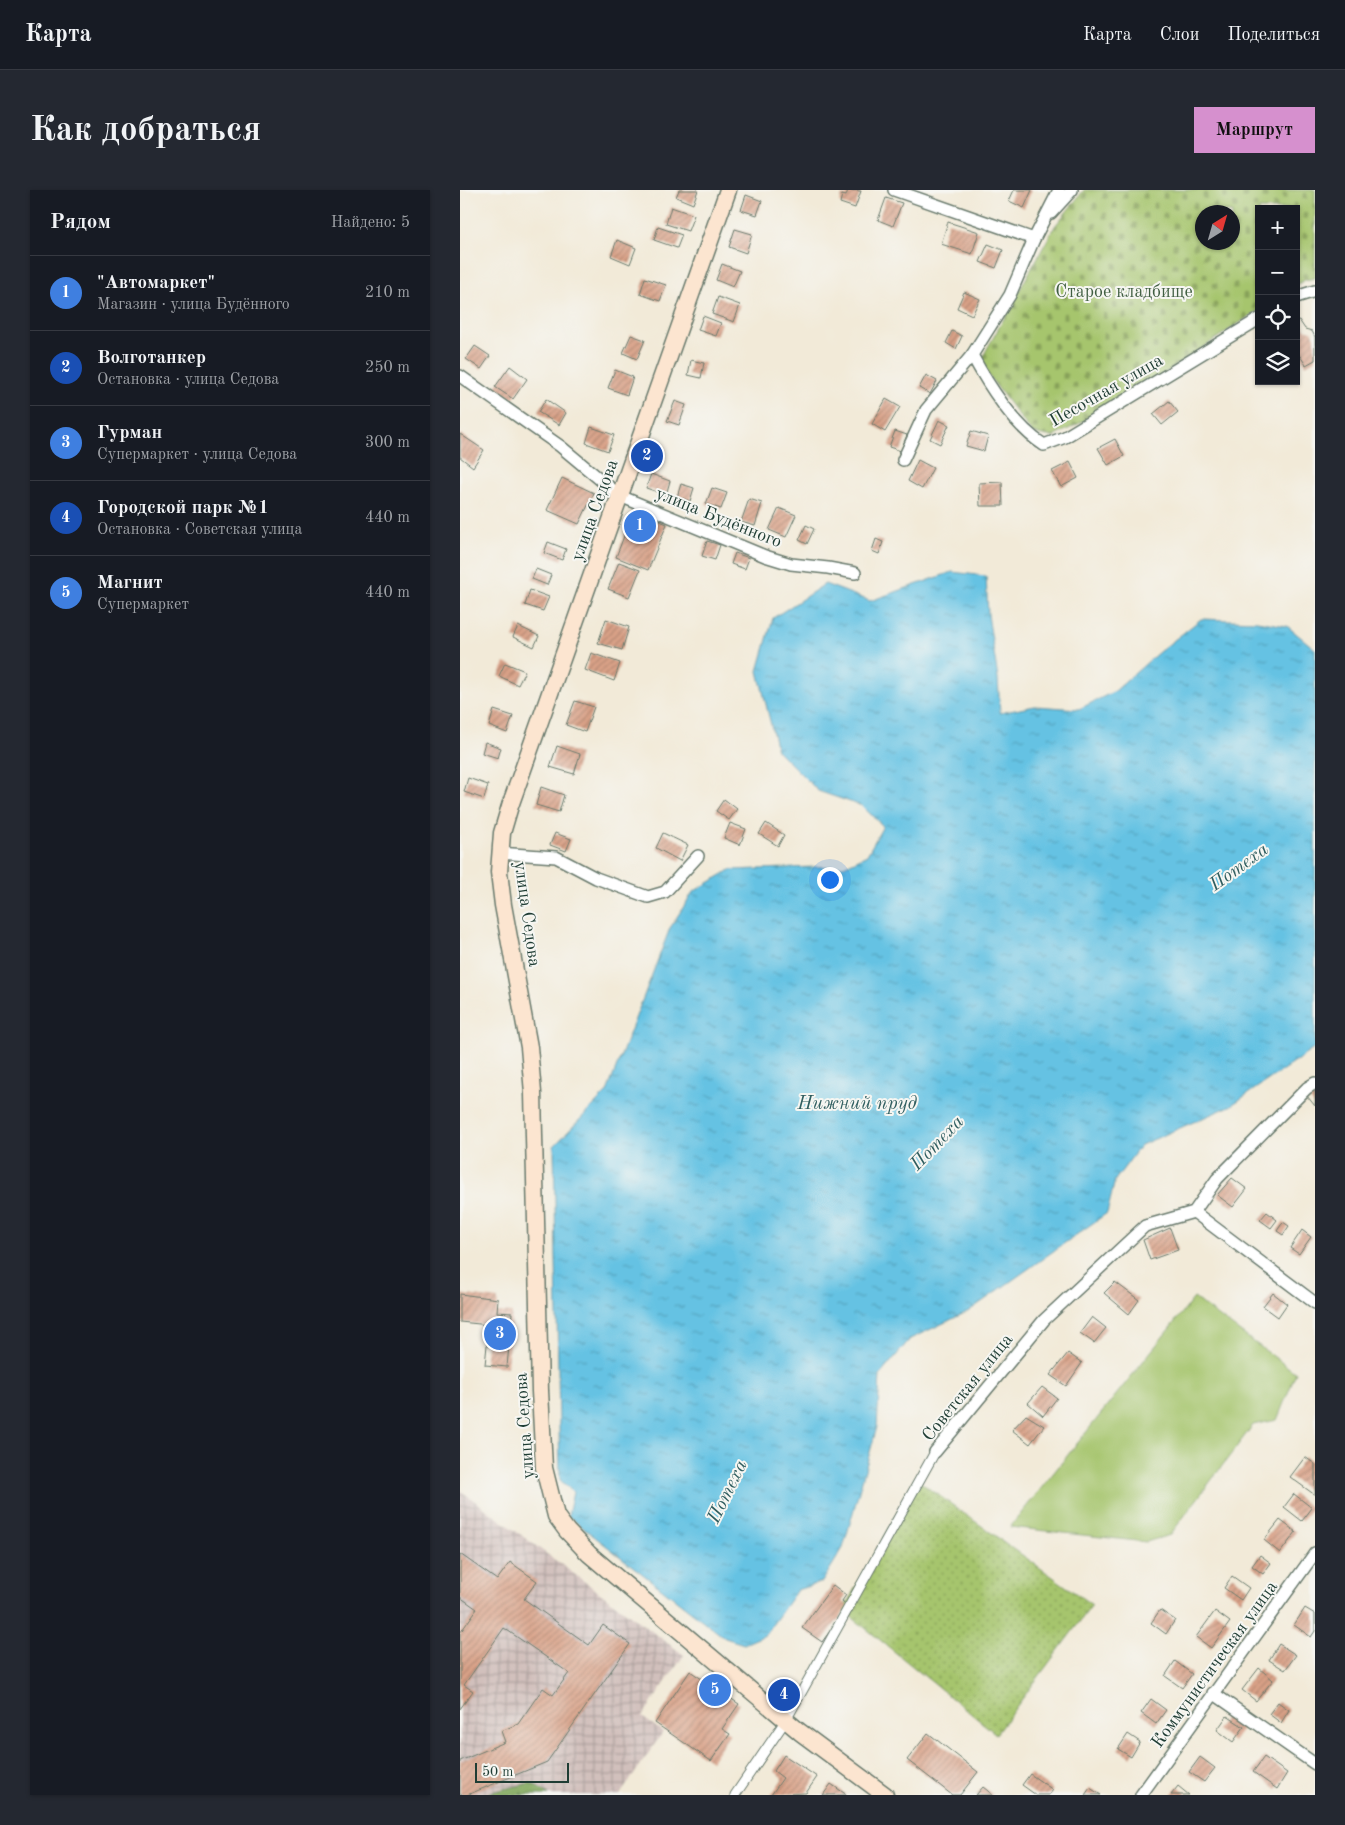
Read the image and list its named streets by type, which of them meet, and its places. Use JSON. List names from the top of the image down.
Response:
{
  "streets": {
    "main road": ["улица Седова"],
    "street": [
      "Песочная улица",
      "улица Будённого",
      "Советская улица",
      "Коммунистическая улица"
    ]
  },
  "crossings": [
    ["улица Седова", "улица Будённого"],
    ["улица Седова", "Советская улица"]
  ],
  "water": ["Потеха", "Нижний пруд"],
  "parks": ["Старое кладбище"],
  "scale_bar": "50 m",
  "north": "top right",
  "page": {
    "header": "Карта",
    "nav": ["Карта", "Слои", "Поделиться"],
    "buttons": "Маршрут",
    "title": "Как добраться",
    "heading": ["Рядом", "Найдено: 5"],
    "map_buttons": ["+", "−"],
    "list": [
      {
        "mark": "1",
        "name": "\"Автомаркет\"",
        "note": "Магазин · улица Будённого",
        "value": "210 m"
      },
      {
        "mark": "2",
        "name": "Волготанкер",
        "note": "Остановка · улица Седова",
        "value": "250 m"
      },
      {
        "mark": "3",
        "name": "Гурман",
        "note": "Супермаркет · улица Седова",
        "value": "300 m"
      },
      {
        "mark": "4",
        "name": "Городской парк №1",
        "note": "Остановка · Советская улица",
        "value": "440 m"
      },
      {
        "mark": "5",
        "name": "Магнит",
        "note": "Супермаркет",
        "value": "440 m"
      }
    ],
    "pins": [
      "2",
      "1",
      "3",
      "5",
      "4"
    ],
    "scale": "50 m"
  }
}
